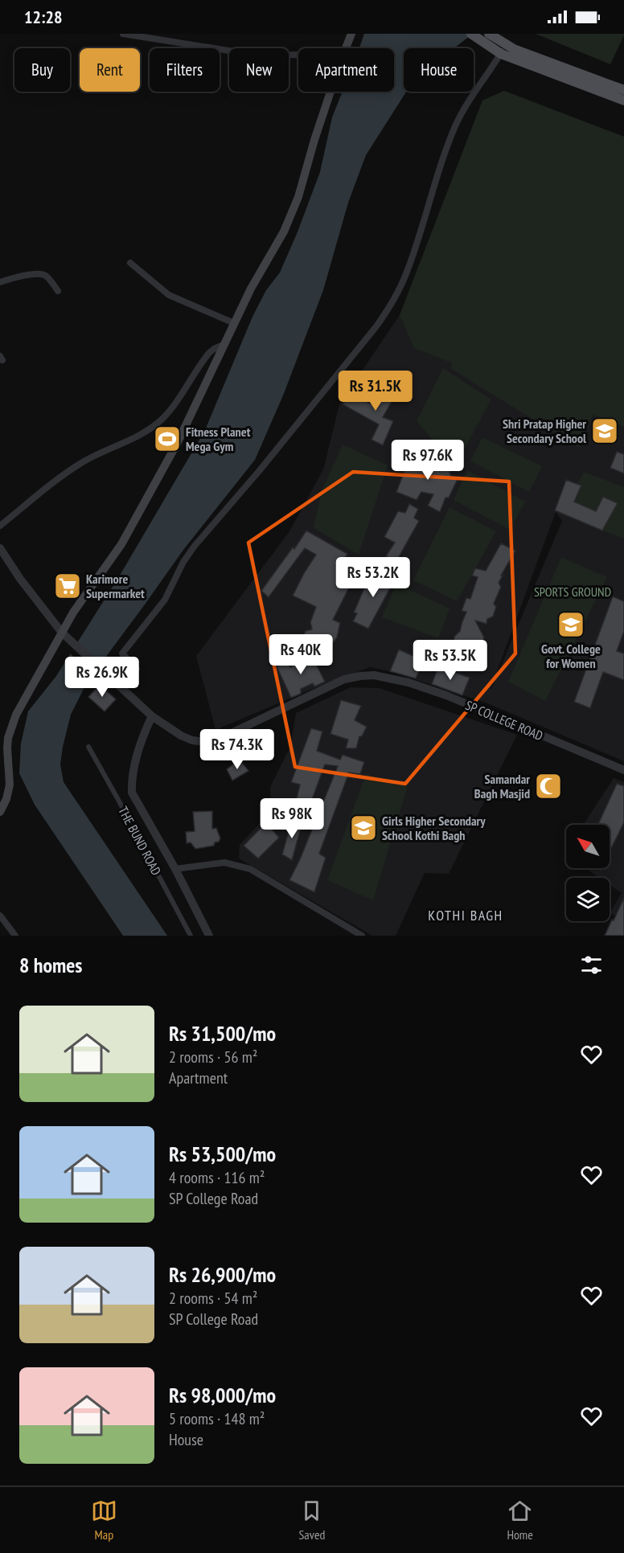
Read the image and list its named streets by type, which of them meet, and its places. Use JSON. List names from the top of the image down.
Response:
{
  "streets": {
    "street": ["SP COLLEGE ROAD", "THE BUND ROAD"]
  },
  "districts": ["KOTHI BAGH"],
  "parks": ["SPORTS GROUND"],
  "places": {
    "school or university": ["Shri Pratap Higher Secondary School", "Govt. College for Women", "Girls Higher Secondary School Kothi Bagh"],
    "sports": ["Fitness Planet Mega Gym"],
    "supermarket": ["Karimore Supermarket"],
    "mosque": ["Samandar Bagh Masjid"]
  },
  "north": "top left",
  "page": {
    "status": "12:28",
    "chip": [
      "Buy",
      "Rent",
      "Filters",
      "New",
      "Apartment",
      "House"
    ],
    "price": [
      "Rs 31.5K",
      "Rs 97.6K",
      "Rs 53.2K",
      "Rs 40K",
      "Rs 53.5K",
      "Rs 26.9K",
      "Rs 74.3K",
      "Rs 98K"
    ],
    "heading": "8 homes",
    "list": [
      {
        "name": "Rs 31,500/mo",
        "note": "2 rooms · 56 m² · Apartment"
      },
      {
        "name": "Rs 53,500/mo",
        "note": "4 rooms · 116 m² · SP College Road"
      },
      {
        "name": "Rs 26,900/mo",
        "note": "2 rooms · 54 m² · SP College Road"
      },
      {
        "name": "Rs 98,000/mo",
        "note": "5 rooms · 148 m² · House"
      }
    ],
    "tabs": ["Map", "Saved", "Home"]
  }
}
